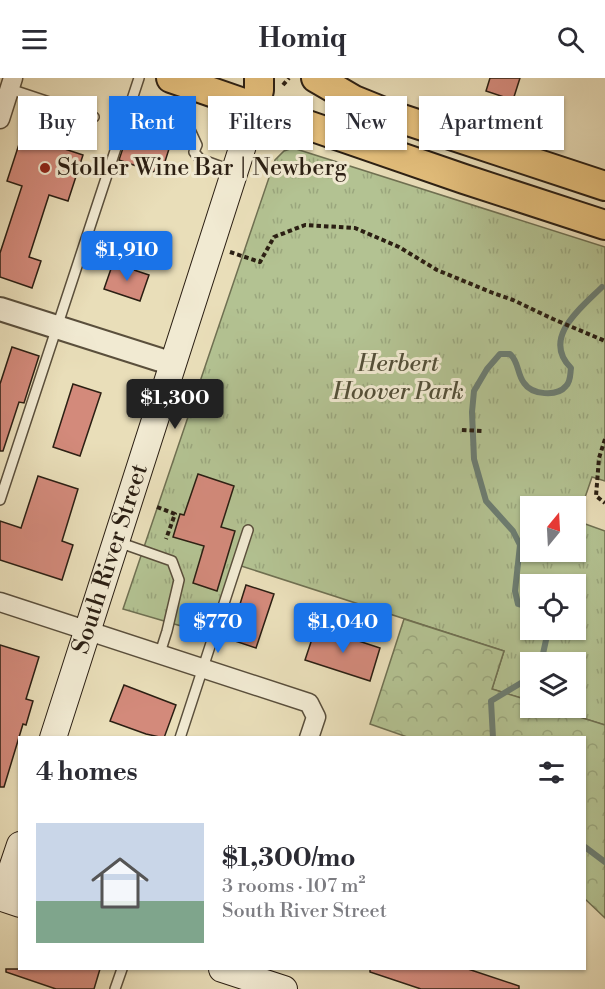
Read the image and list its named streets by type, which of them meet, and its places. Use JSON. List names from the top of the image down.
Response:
{
  "streets": {
    "main road": ["South River Street"]
  },
  "parks": ["Herbert Hoover Park"],
  "places": ["Stoller Wine Bar | Newberg"],
  "north": "top",
  "page": {
    "header": "Homiq",
    "chip": [
      "Buy",
      "Rent",
      "Filters",
      "New",
      "Apartment"
    ],
    "price": [
      "$1,910",
      "$1,300",
      "$770",
      "$1,040"
    ],
    "heading": "4 homes",
    "list": [
      {
        "name": "$1,300/mo",
        "note": "3 rooms · 107 m² · South River Street"
      }
    ]
  }
}
